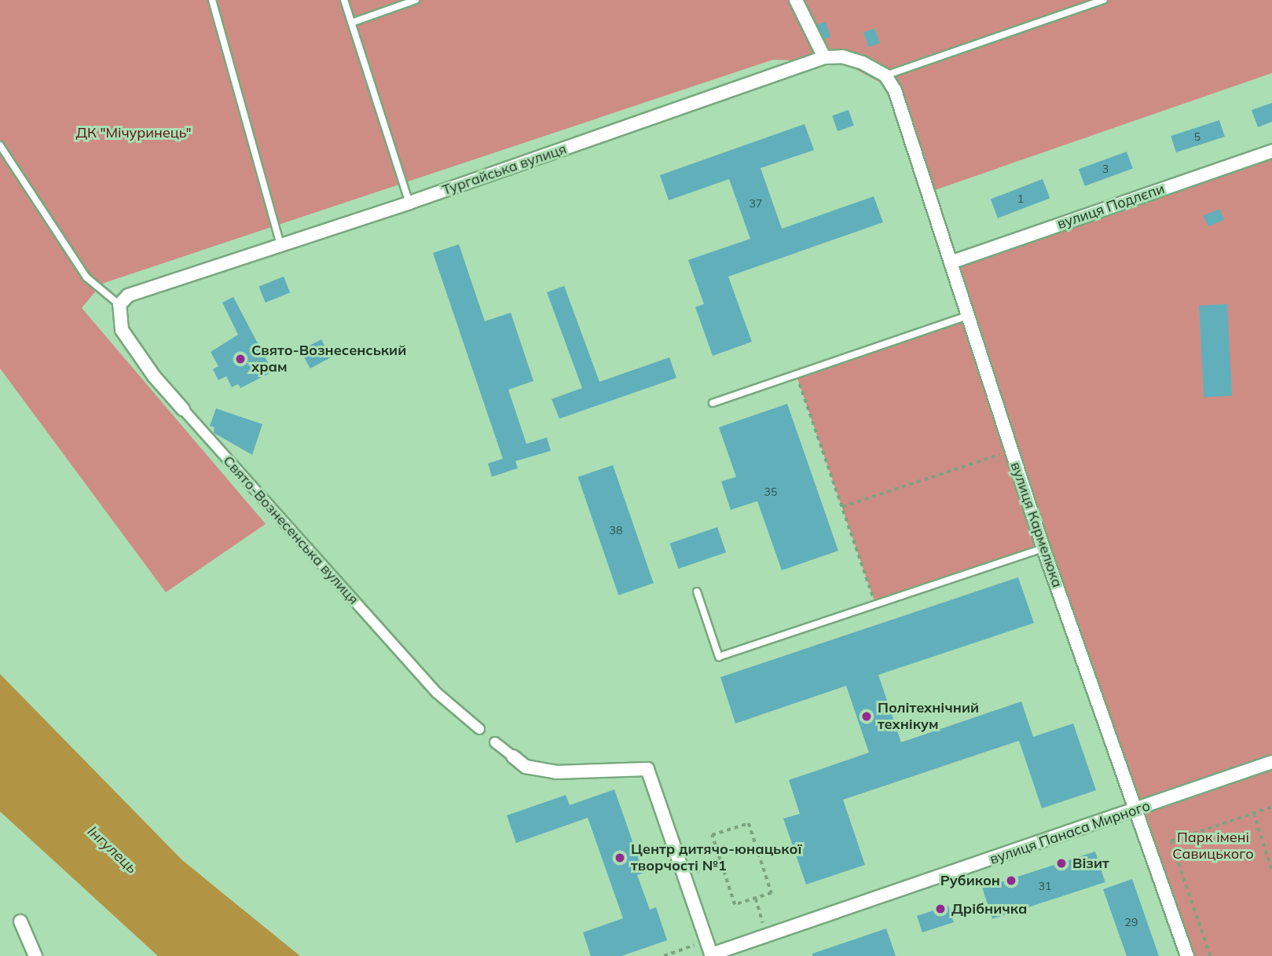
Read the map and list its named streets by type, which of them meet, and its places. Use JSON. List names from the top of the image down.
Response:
{
  "streets": {
    "street": [
      "Тургайська вулиця",
      "вулиця Подлєпи",
      "вулиця Кармелюка",
      "Свято-Вознесенська вулиця",
      "вулиця Панаса Мирного"
    ]
  },
  "crossings": [
    ["Тургайська вулиця", "вулиця Кармелюка"],
    ["Тургайська вулиця", "Свято-Вознесенська вулиця"],
    ["вулиця Подлєпи", "вулиця Кармелюка"],
    ["вулиця Кармелюка", "вулиця Панаса Мирного"]
  ],
  "water": ["Інгулець"],
  "parks": ["ДК \"Мічуринець\"", "Парк імені Савицького"],
  "places": [
    "Свято-Вознесенський храм",
    "Політехнічний технікум",
    "Центр дитячо-юнацької творчості №1",
    "Візит",
    "Рубикон",
    "Дрібничка"
  ],
  "house_numbers": [
    "5",
    "3",
    "1",
    "37",
    "35",
    "38",
    "31",
    "29"
  ]
}
